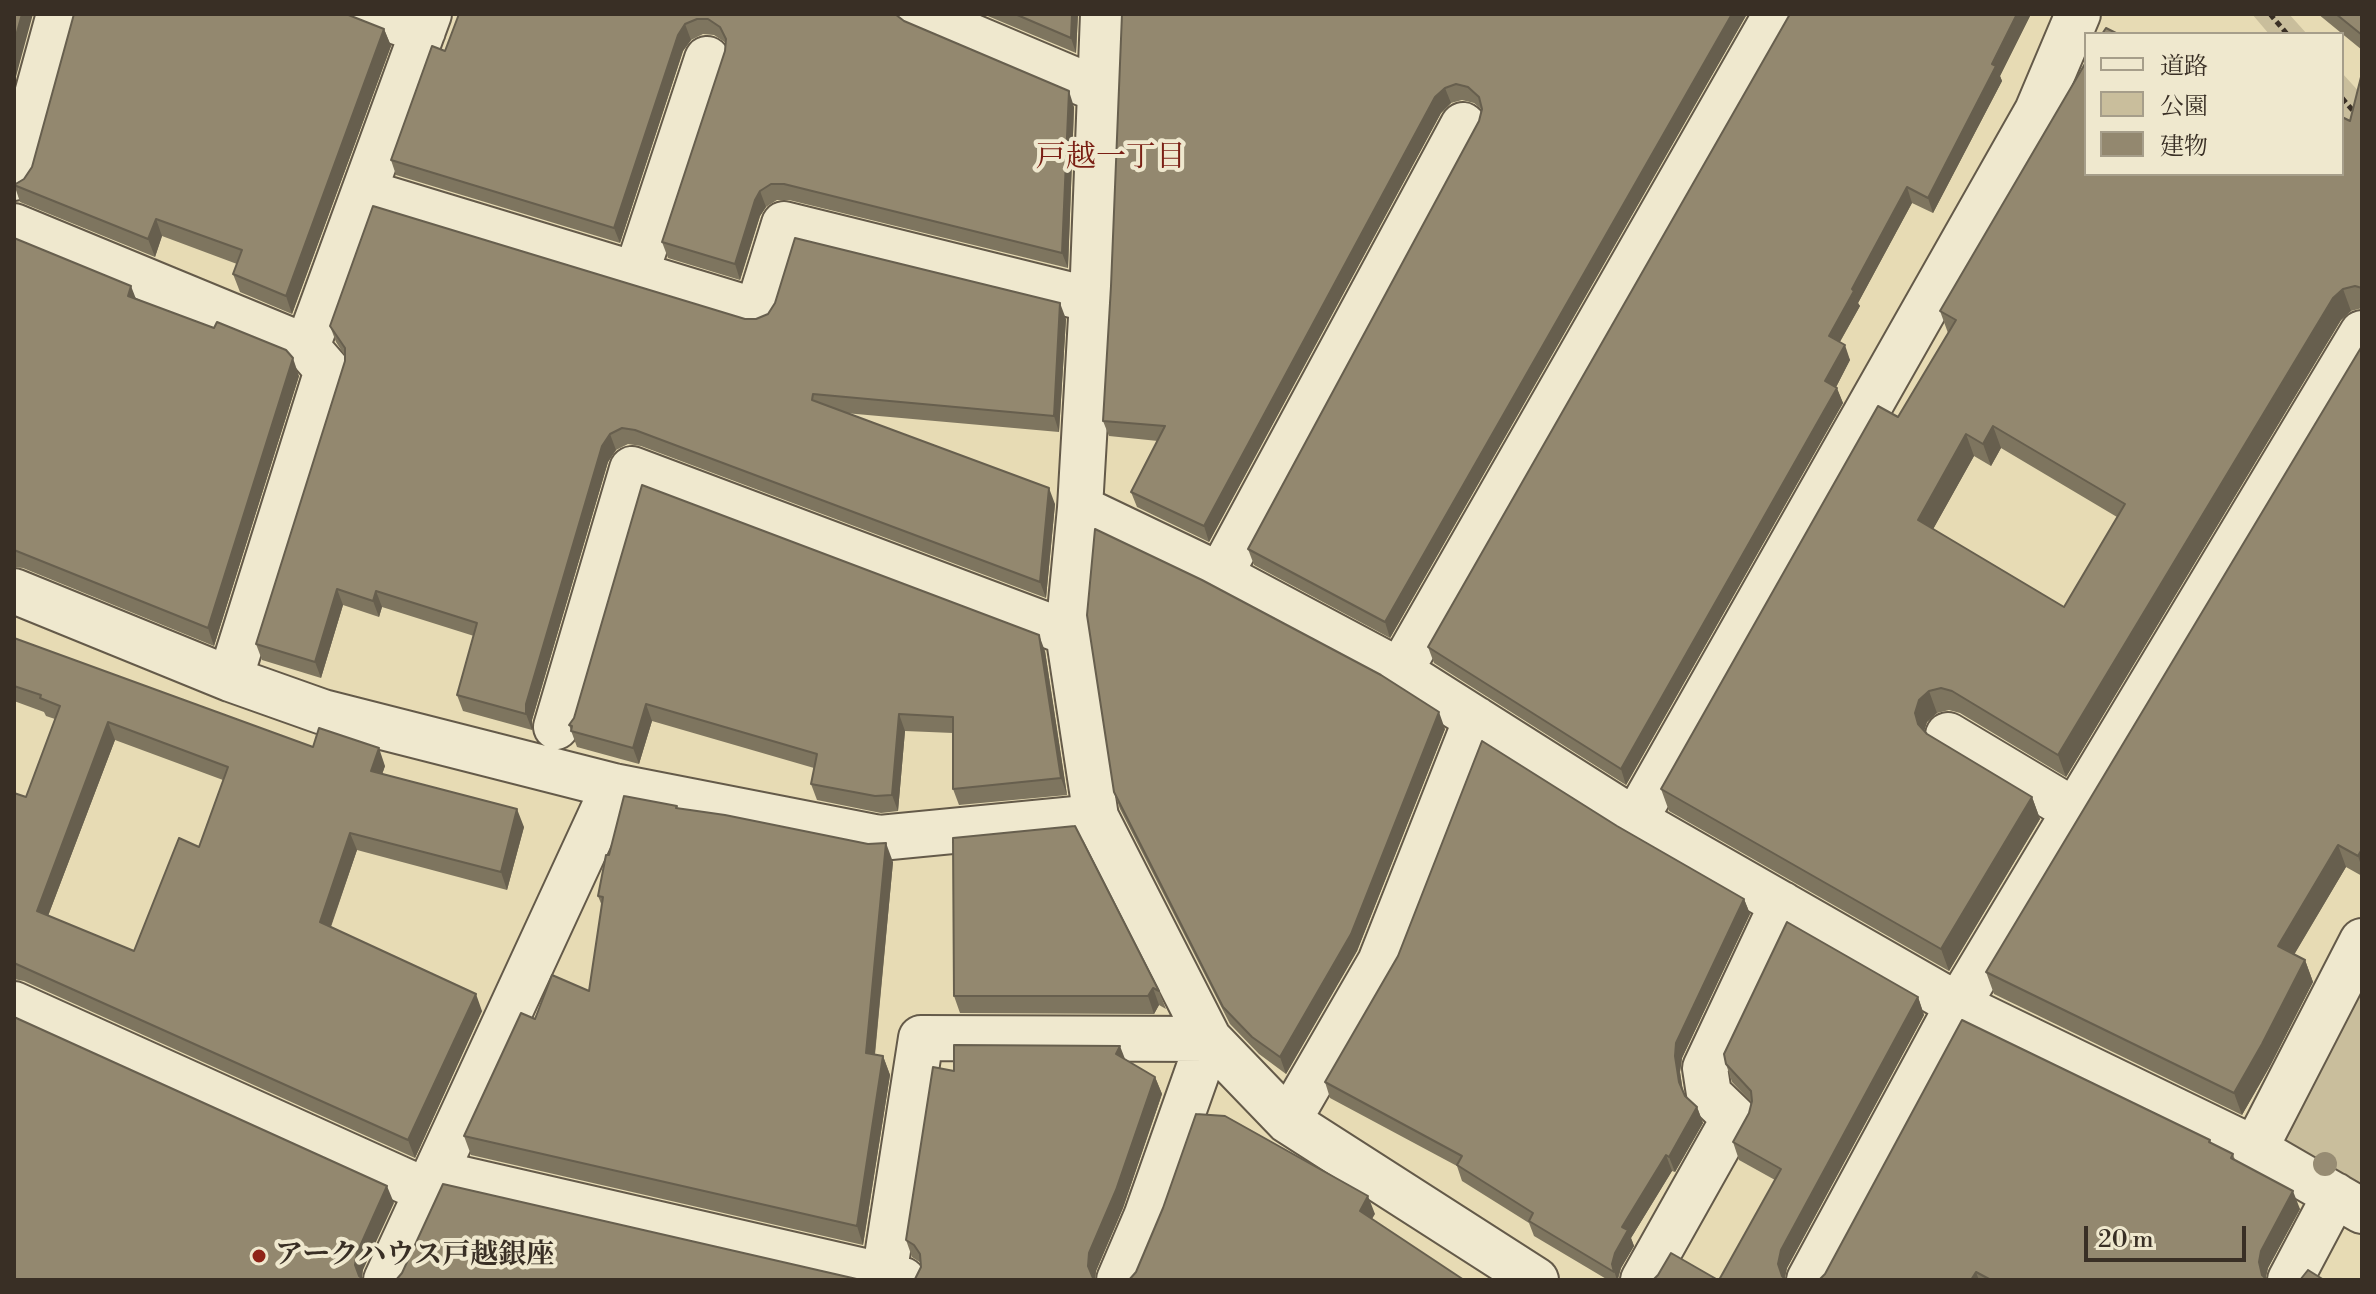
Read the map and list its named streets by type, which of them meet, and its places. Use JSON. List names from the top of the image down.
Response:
{
  "districts": ["戸越一丁目"],
  "places": ["アークハウス戸越銀座"],
  "legend": ["道路", "公園", "建物"],
  "scale_bar": "20 m"
}
